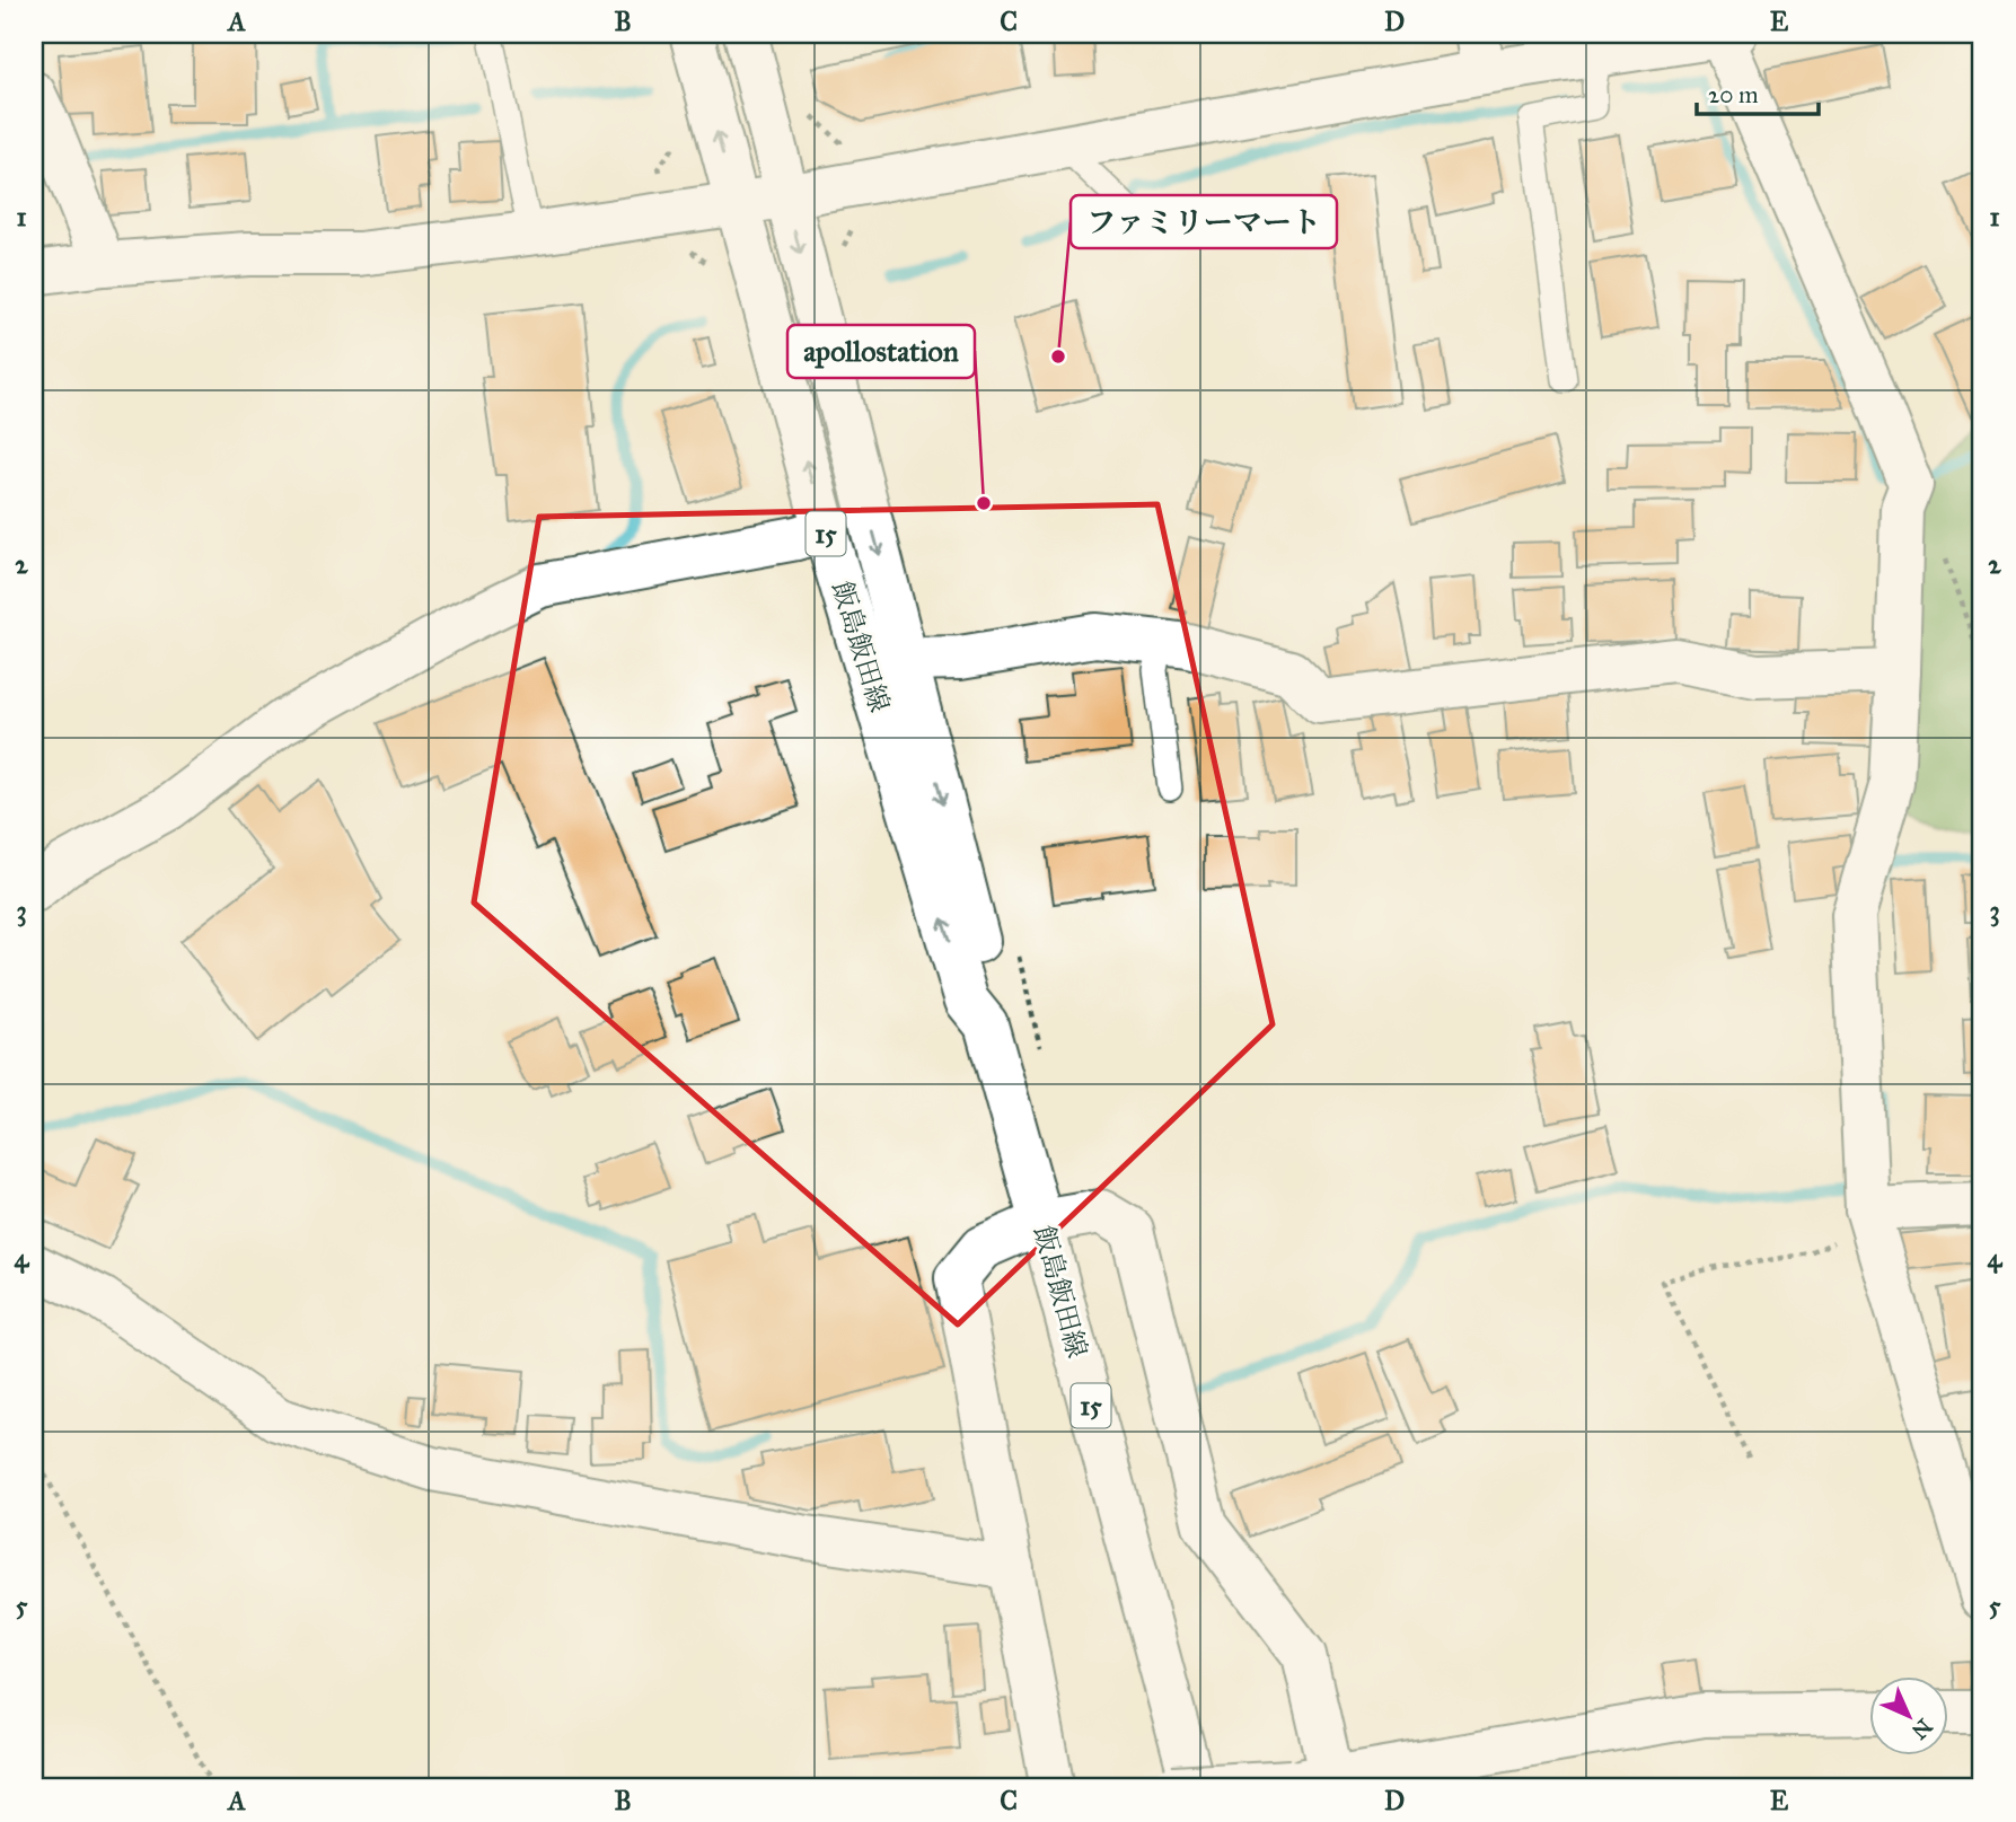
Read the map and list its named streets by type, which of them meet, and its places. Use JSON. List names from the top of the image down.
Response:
{
  "streets": {
    "street": ["15", "飯島飯田線"]
  },
  "places": ["ファミリーマート", "apollostation"],
  "scale_bar": "20 m",
  "north": "bottom right",
  "grid": {
    "columns": [
      "A",
      "B",
      "C",
      "D",
      "E"
    ],
    "rows": [
      "1",
      "2",
      "3",
      "4",
      "5"
    ]
  }
}
